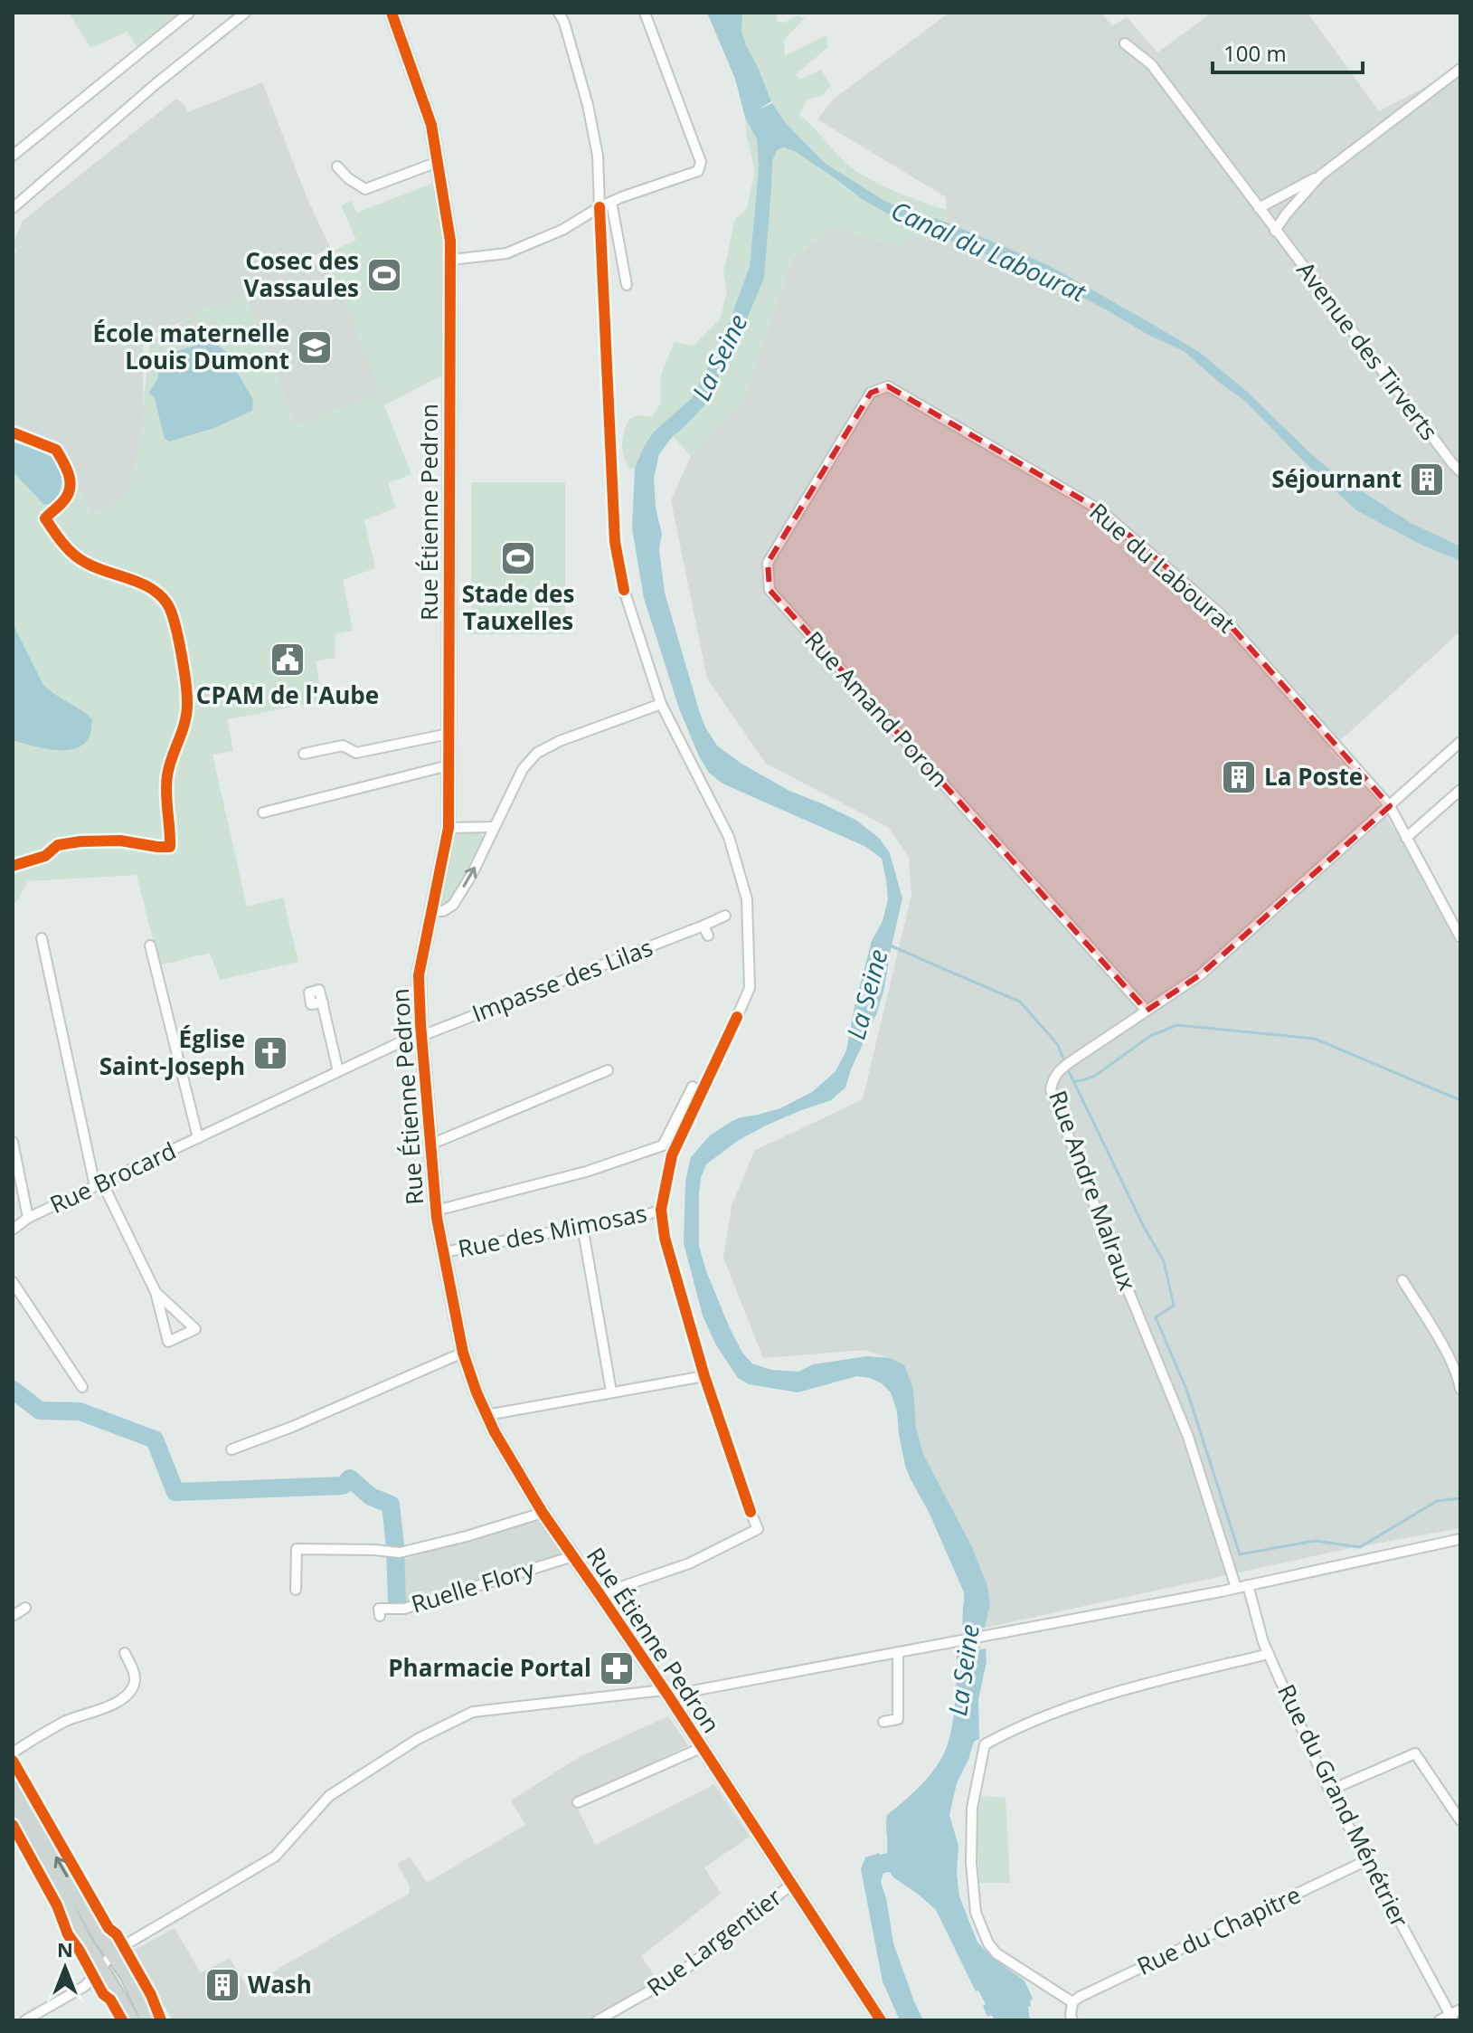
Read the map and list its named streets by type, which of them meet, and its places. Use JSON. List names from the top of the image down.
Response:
{
  "streets": {
    "street": [
      "Avenue des Tirverts",
      "Rue Étienne Pedron",
      "Rue du Labourat",
      "Rue Amand Poron",
      "Impasse des Lilas",
      "Rue Brocard",
      "Rue Andre Malraux",
      "Rue des Mimosas",
      "Ruelle Flory",
      "Rue du Grand Ménétrier",
      "Rue du Chapitre",
      "Rue Largentier"
    ]
  },
  "crossings": [
    ["Rue Étienne Pedron", "Impasse des Lilas"],
    ["Rue Étienne Pedron", "Rue Brocard"],
    ["Rue Étienne Pedron", "Rue des Mimosas"],
    ["Rue Étienne Pedron", "Ruelle Flory"],
    ["Rue Étienne Pedron", "Rue Largentier"],
    ["Rue du Labourat", "Rue Amand Poron"],
    ["Rue du Labourat", "Rue Andre Malraux"],
    ["Rue Amand Poron", "Rue Andre Malraux"],
    ["Impasse des Lilas", "Rue Brocard"],
    ["Rue du Grand Ménétrier", "Rue du Chapitre"]
  ],
  "water": ["Canal du Labourat", "La Seine"],
  "places": {
    "sports": ["Cosec des Vassaules", "Stade des Tauxelles"],
    "school or university": ["École maternelle Louis Dumont"],
    "building": ["Séjournant", "La Poste", "Wash"],
    "public building": ["CPAM de l'Aube"],
    "church": ["Église Saint-Joseph"],
    "pharmacy": ["Pharmacie Portal"]
  },
  "scale_bar": "100 m",
  "north": "top"
}
